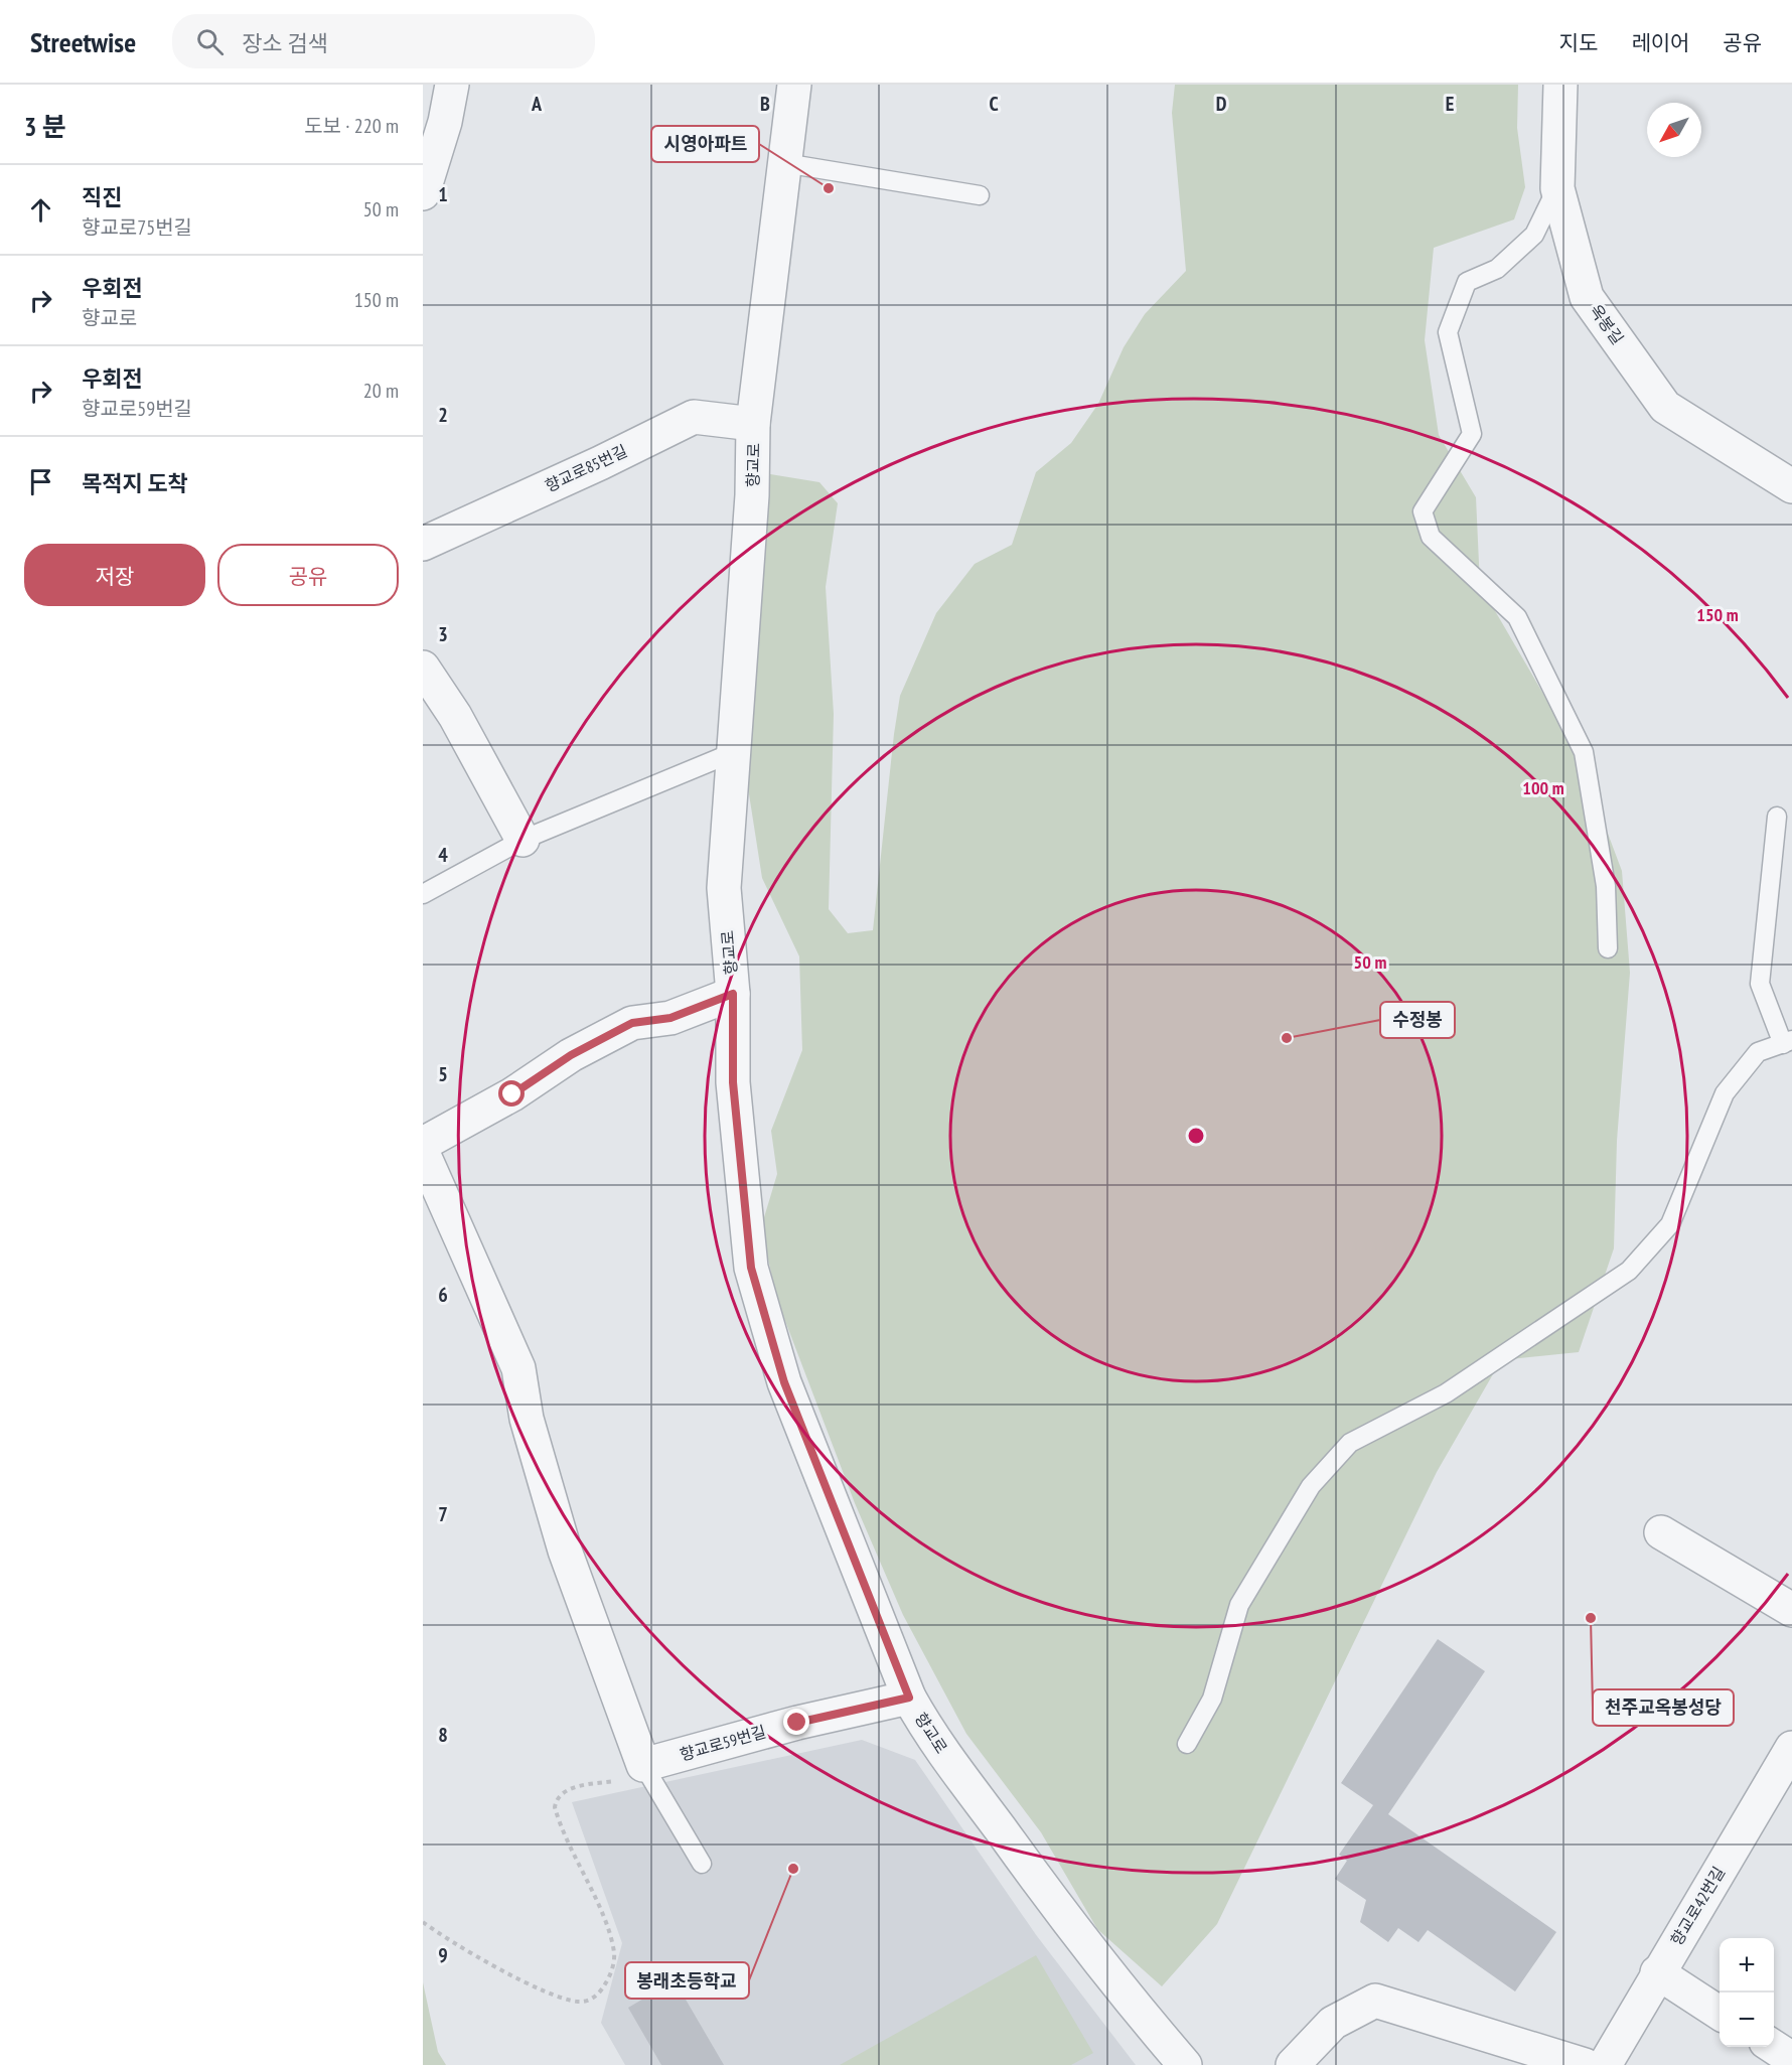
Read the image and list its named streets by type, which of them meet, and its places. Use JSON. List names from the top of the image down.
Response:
{
  "streets": {
    "street": [
      "옥봉길",
      "향교로",
      "향교로85번길",
      "향교로59번길",
      "향교로42번길"
    ]
  },
  "crossings": [
    ["향교로", "향교로85번길"],
    ["향교로", "향교로59번길"]
  ],
  "places": [
    "시영아파트",
    "수정봉",
    "천주교옥봉성당",
    "봉래초등학교"
  ],
  "north": "bottom left",
  "page": {
    "header": "Streetwise",
    "search": "장소 검색",
    "nav": ["지도", "레이어", "공유"],
    "heading": ["3 분", "도보 · 220 m"],
    "list": [
      ["직진", "향교로75번길", "50 m"],
      ["우회전", "향교로", "150 m"],
      ["우회전", "향교로59번길", "20 m"],
      "목적지 도착"
    ],
    "buttons": ["저장", "공유"],
    "map_buttons": ["+", "−"]
  },
  "grid": {
    "columns": [
      "A",
      "B",
      "C",
      "D",
      "E"
    ],
    "rows": [
      "1",
      "2",
      "3",
      "4",
      "5",
      "6",
      "7",
      "8",
      "9"
    ]
  },
  "rings": ["150 m", "100 m", "50 m"]
}
